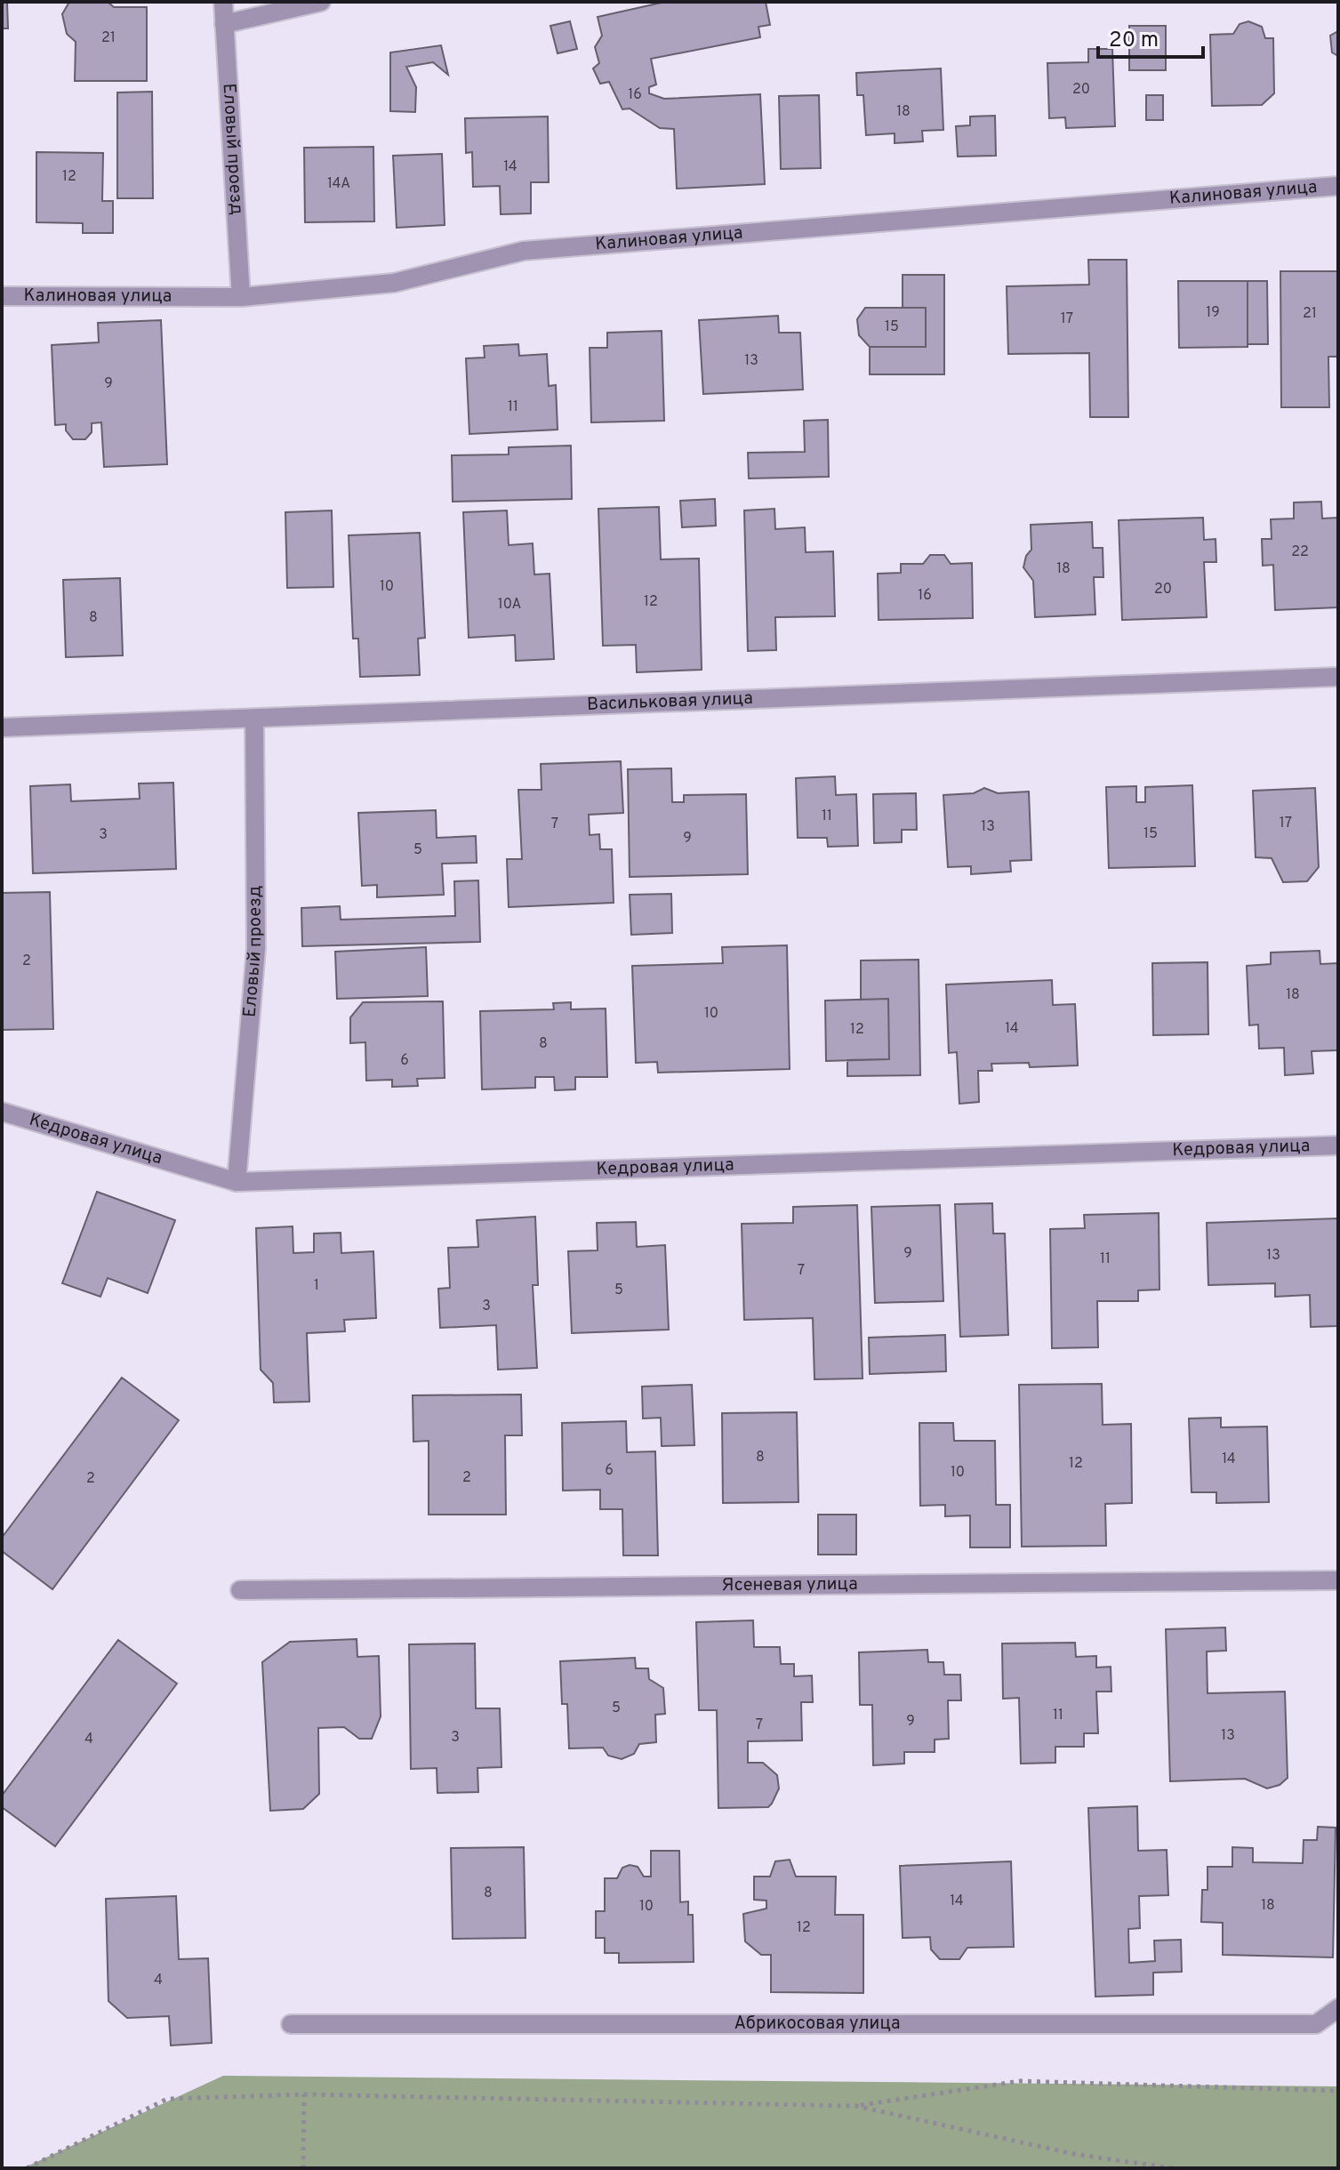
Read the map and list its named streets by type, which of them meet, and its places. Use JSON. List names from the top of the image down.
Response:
{
  "streets": {
    "street": [
      "Еловый проезд",
      "Калиновая улица",
      "Васильковая улица",
      "Кедровая улица",
      "Ясеневая улица",
      "Абрикосовая улица"
    ]
  },
  "crossings": [
    ["Еловый проезд", "Калиновая улица"],
    ["Еловый проезд", "Васильковая улица"],
    ["Еловый проезд", "Кедровая улица"]
  ],
  "house_numbers": [
    "21",
    "20",
    "16",
    "18",
    "14",
    "12",
    "14А",
    "19",
    "21",
    "17",
    "15",
    "13",
    "9",
    "11",
    "22",
    "18",
    "10",
    "20",
    "16",
    "12",
    "10А",
    "8",
    "11",
    "17",
    "7",
    "13",
    "15",
    "3",
    "9",
    "5",
    "2",
    "18",
    "10",
    "14",
    "12",
    "8",
    "6",
    "9",
    "13",
    "11",
    "7",
    "1",
    "5",
    "3",
    "8",
    "14",
    "12",
    "6",
    "10",
    "2",
    "2",
    "5",
    "11",
    "9",
    "7",
    "13",
    "3",
    "4",
    "8",
    "14",
    "18",
    "10",
    "12",
    "4"
  ],
  "scale_bar": "20 m"
}
